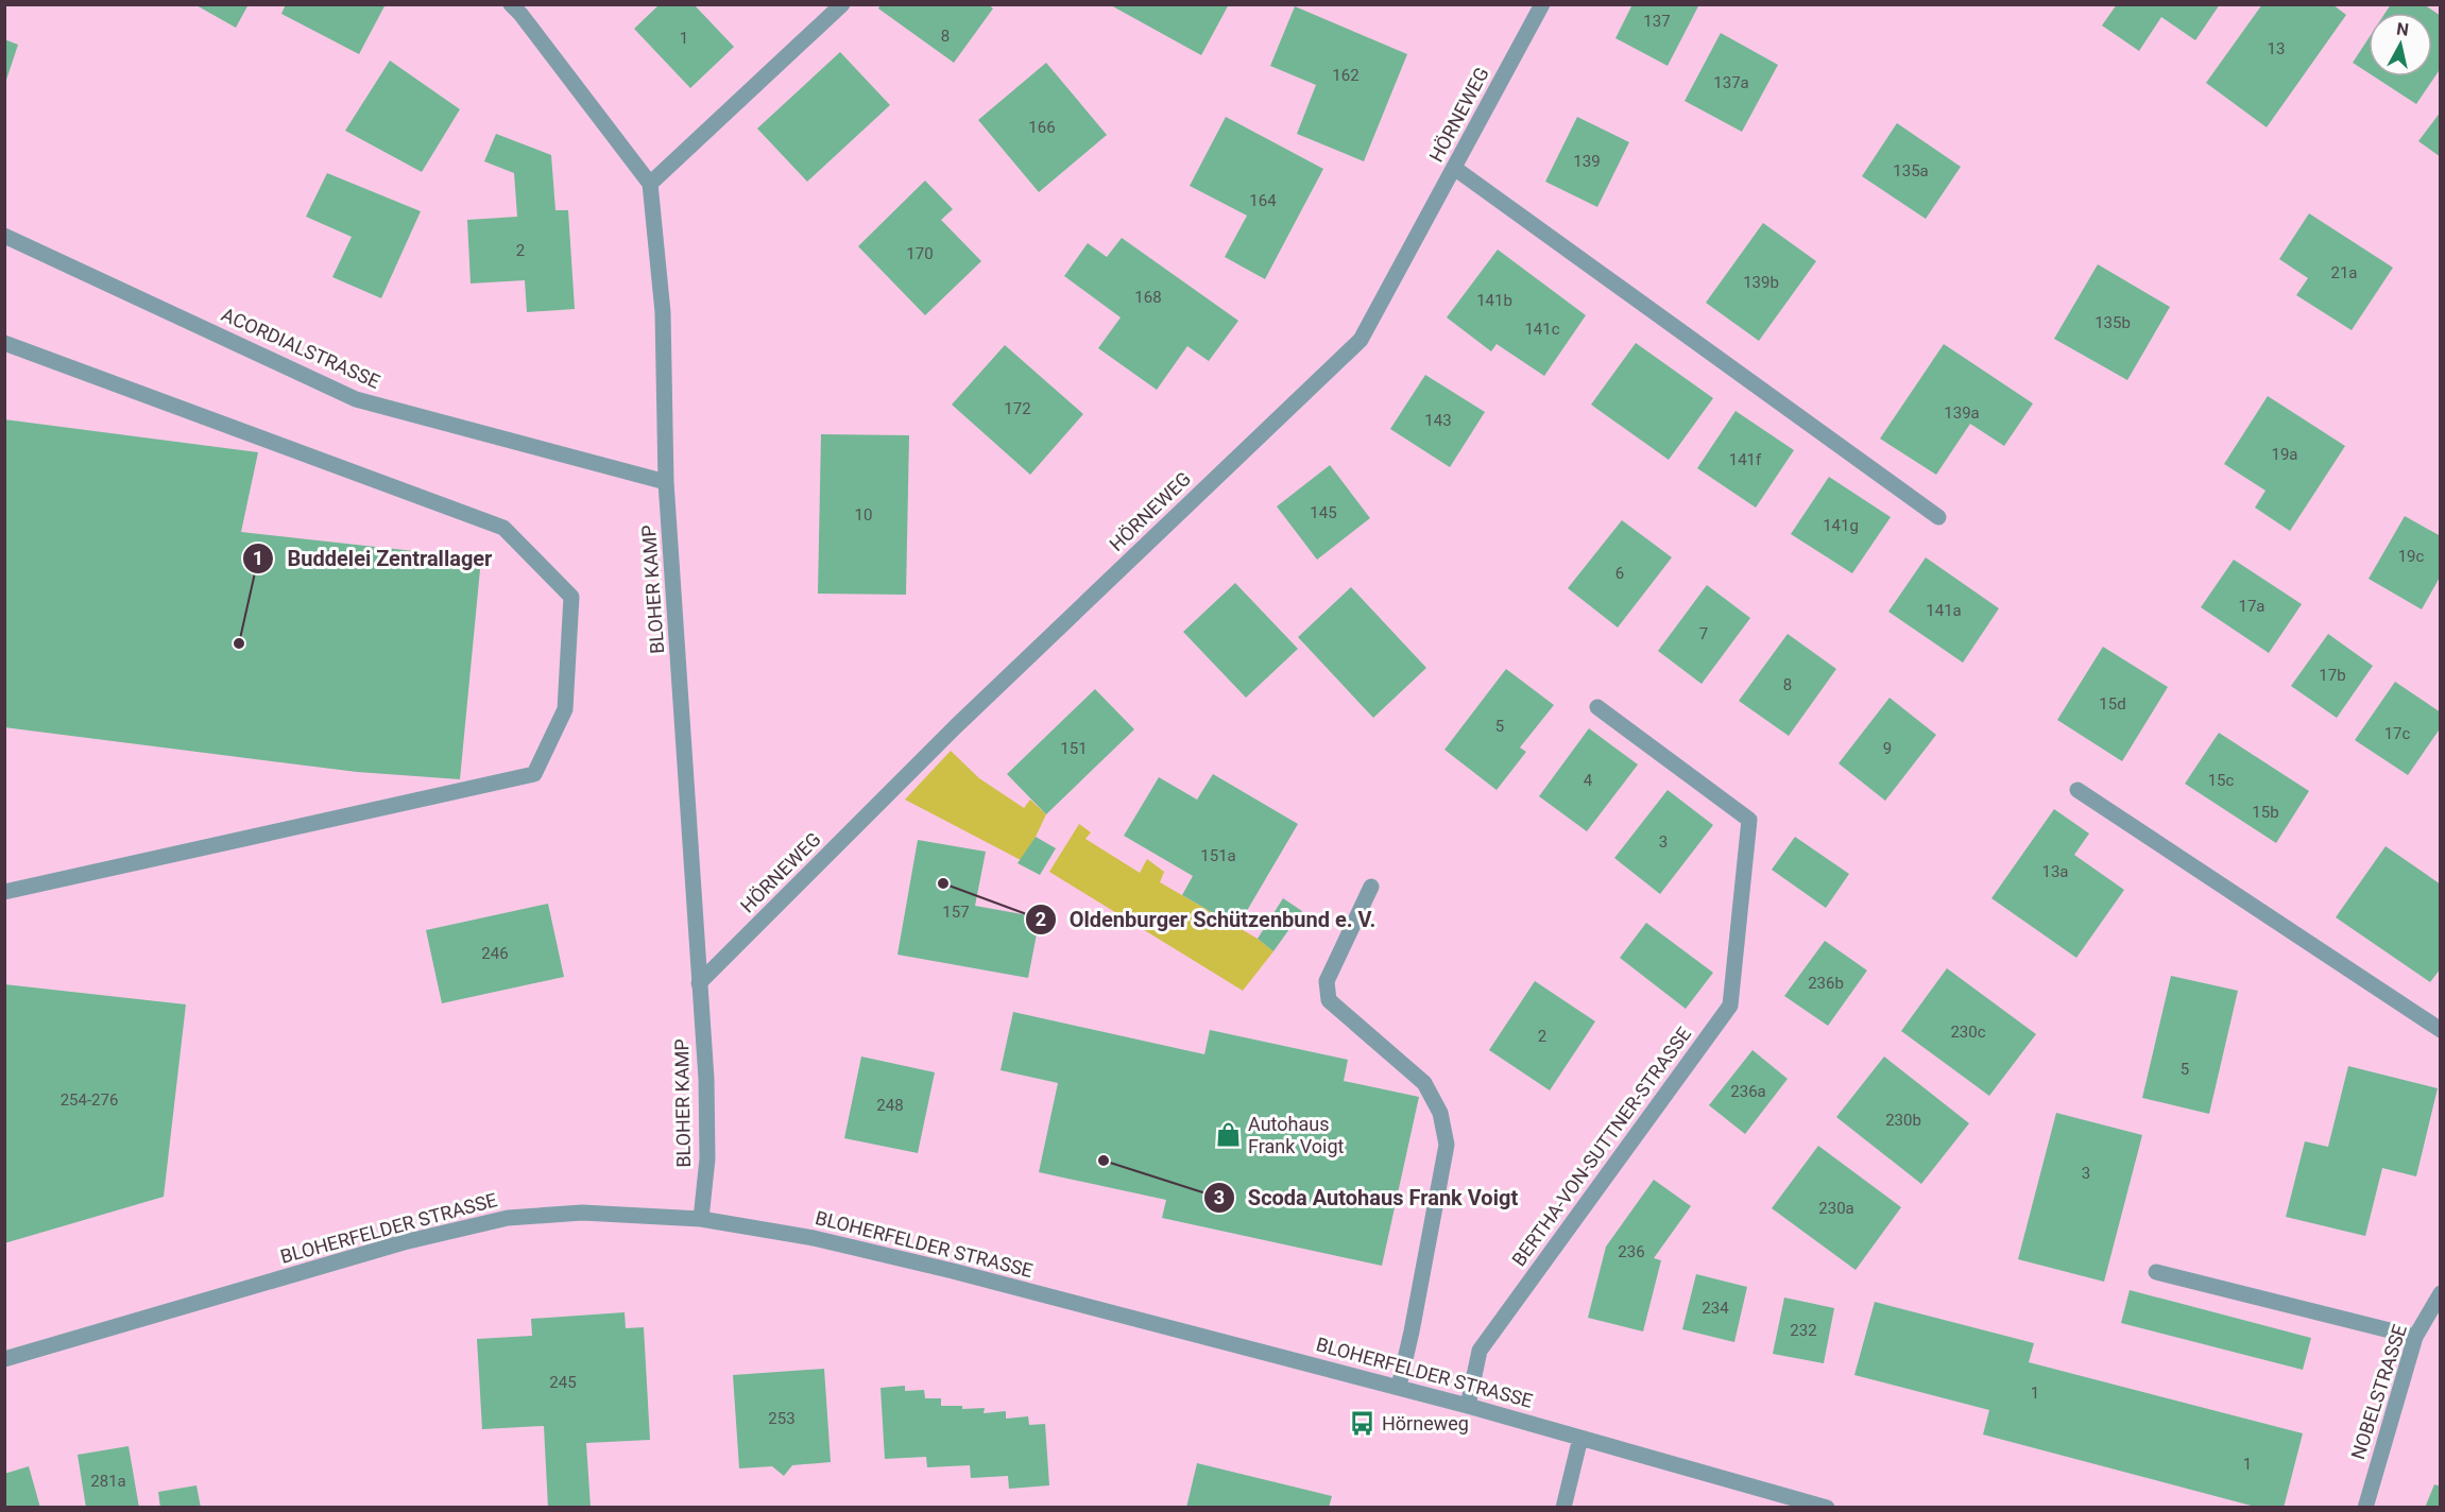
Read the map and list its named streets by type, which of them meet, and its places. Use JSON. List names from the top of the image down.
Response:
{
  "streets": {
    "street": [
      "HÖRNEWEG",
      "ACORDIALSTRASSE",
      "BLOHER KAMP",
      "BERTHA-VON-SUTTNER-STRASSE",
      "BLOHERFELDER STRASSE",
      "NOBELSTRASSE"
    ]
  },
  "crossings": [
    ["HÖRNEWEG", "BLOHER KAMP"],
    ["ACORDIALSTRASSE", "BLOHER KAMP"],
    ["BLOHER KAMP", "BLOHERFELDER STRASSE"],
    ["BERTHA-VON-SUTTNER-STRASSE", "BLOHERFELDER STRASSE"]
  ],
  "places": {
    "other": ["Buddelei Zentrallager", "Oldenburger Schützenbund e. V.", "Scoda Autohaus Frank Voigt"],
    "shop": ["Autohaus Frank Voigt"],
    "bus stop": ["Hörneweg"]
  },
  "house_numbers": [
    "137",
    "8",
    "1",
    "13",
    "162",
    "137a",
    "166",
    "139",
    "135a",
    "164",
    "2",
    "170",
    "21a",
    "139b",
    "168",
    "141b",
    "135b",
    "141c",
    "172",
    "139a",
    "143",
    "19a",
    "141f",
    "145",
    "10",
    "141g",
    "19c",
    "6",
    "17a",
    "141a",
    "7",
    "17b",
    "8",
    "15d",
    "5",
    "17c",
    "151",
    "9",
    "4",
    "15c",
    "15b",
    "3",
    "151a",
    "13a",
    "157",
    "246",
    "236b",
    "230c",
    "2",
    "5",
    "236a",
    "254-276",
    "248",
    "230b",
    "3",
    "230a",
    "236",
    "234",
    "232",
    "245",
    "1",
    "253",
    "1",
    "281a"
  ],
  "north": "top"
}
